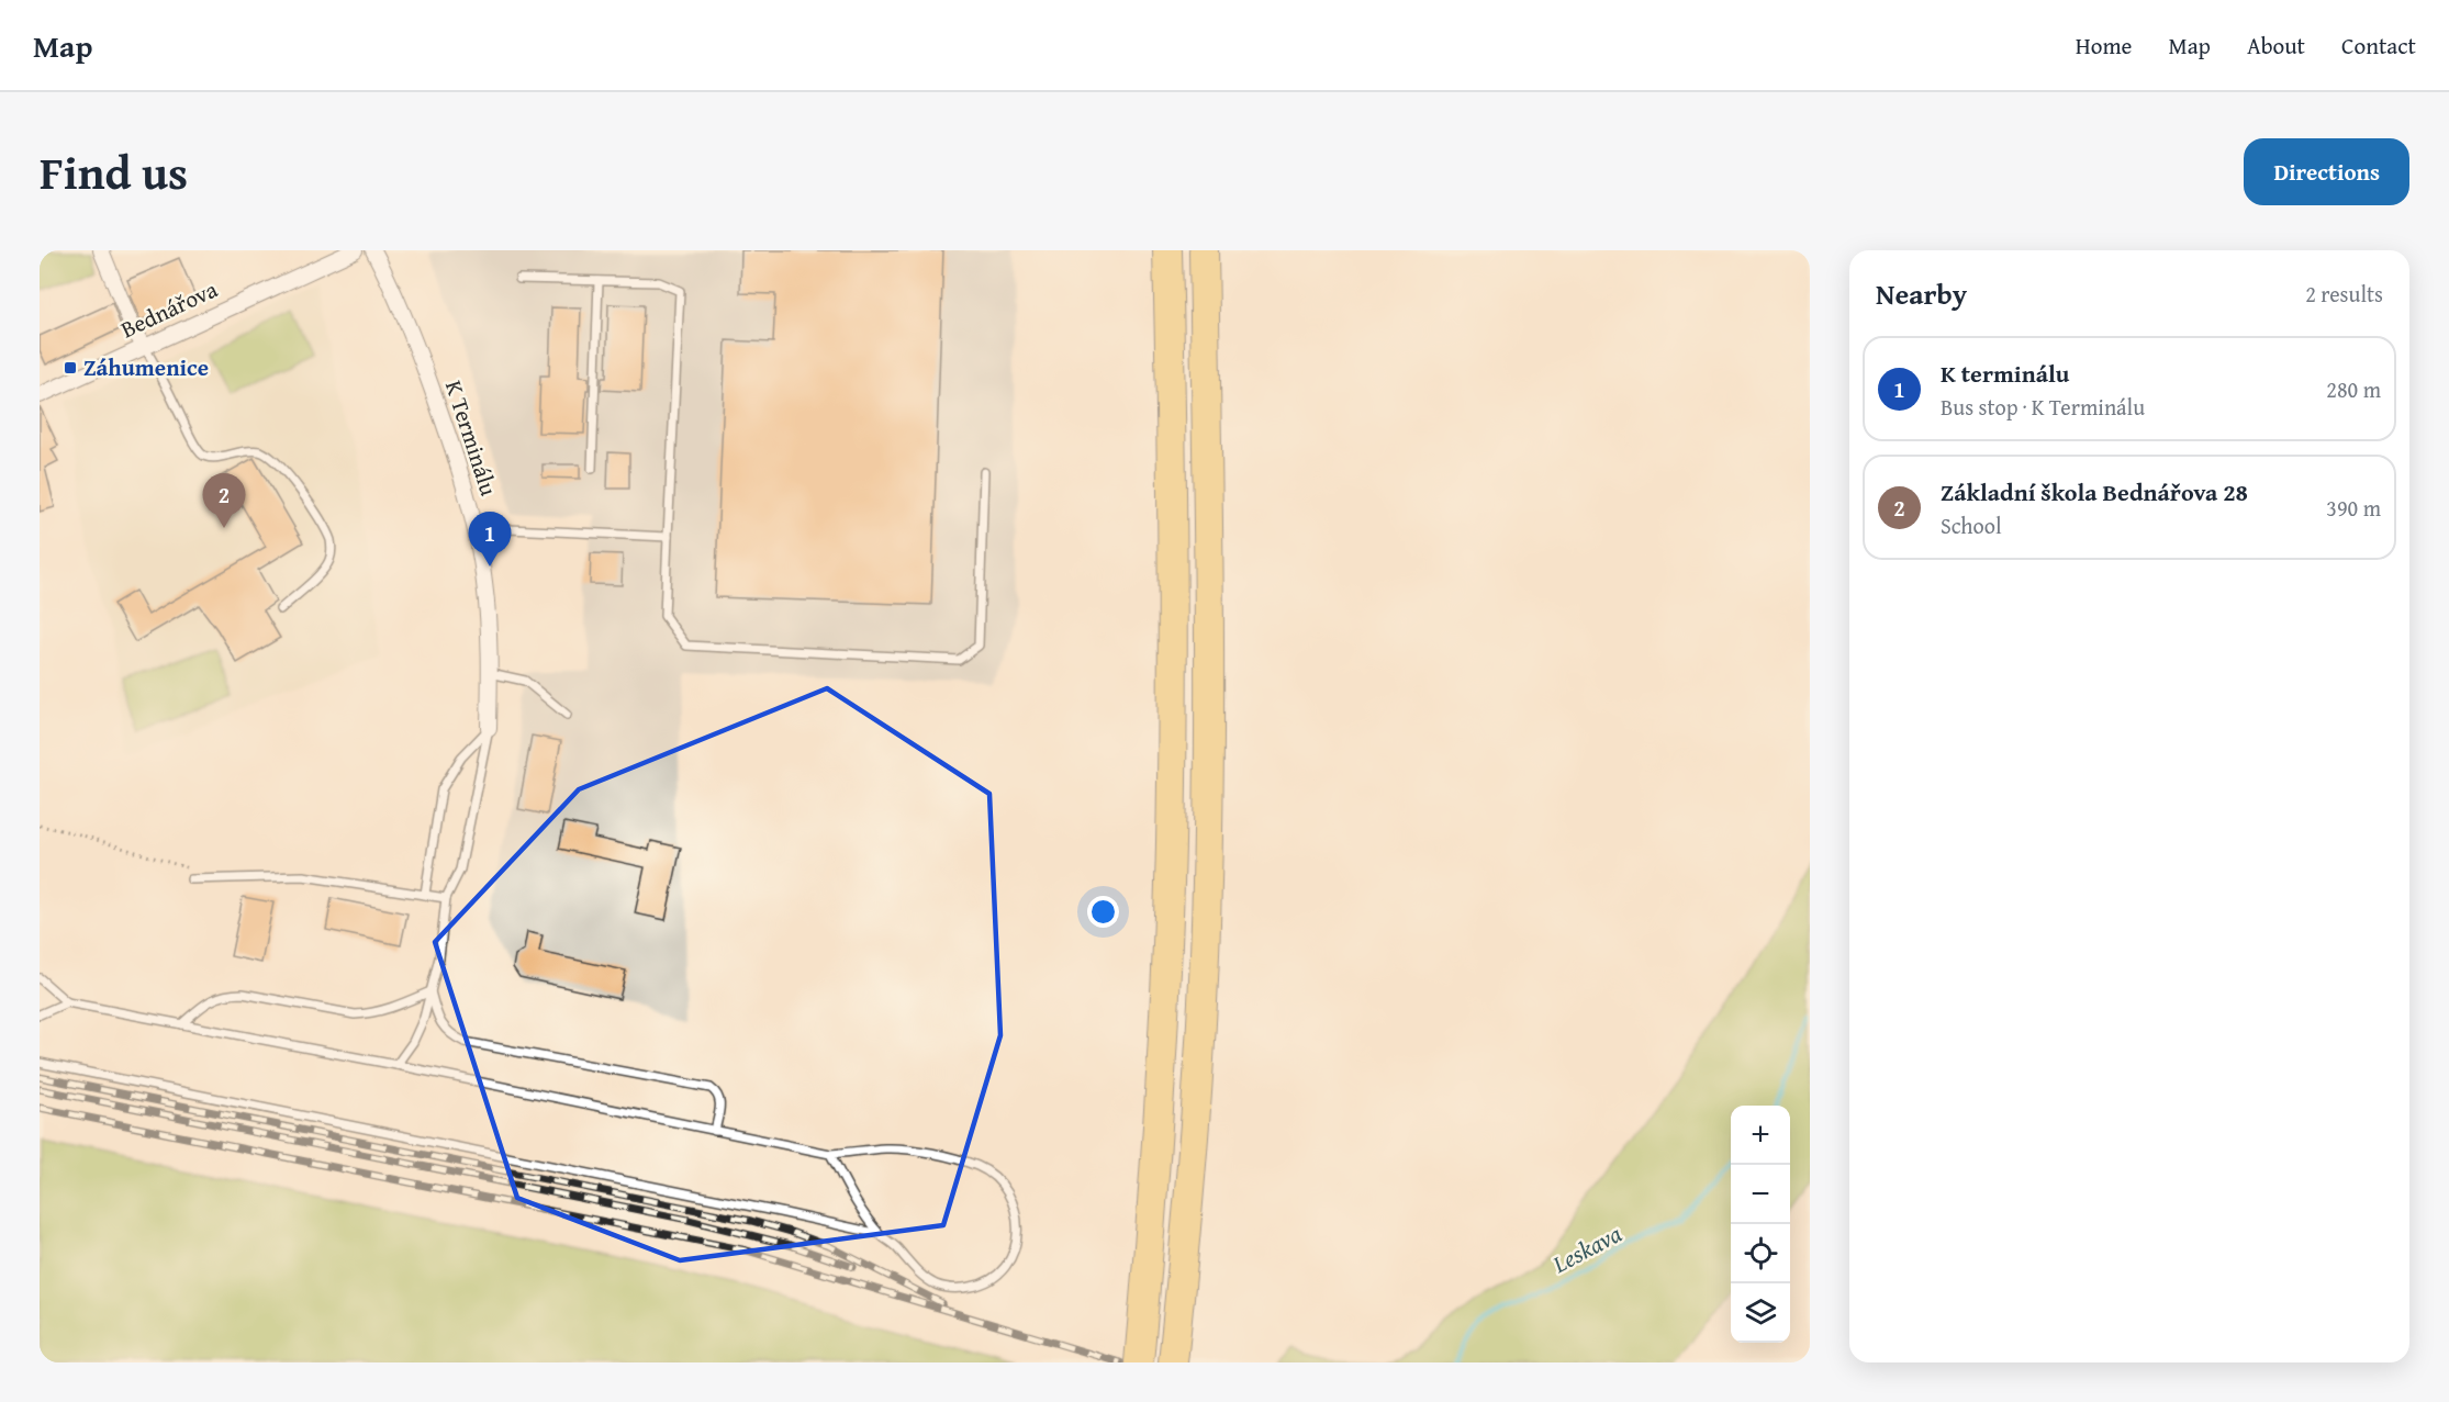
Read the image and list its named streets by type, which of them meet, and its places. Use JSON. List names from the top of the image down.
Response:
{
  "streets": {
    "street": ["Bednářova", "K Terminálu"]
  },
  "water": ["Leskava"],
  "places": {
    "transit": ["Záhumenice"]
  },
  "page": {
    "header": "Map",
    "nav": [
      "Home",
      "Map",
      "About",
      "Contact"
    ],
    "title": "Find us",
    "buttons": "Directions",
    "heading": ["Nearby", "2 results"],
    "list": [
      {
        "mark": "1",
        "name": "K terminálu",
        "note": "Bus stop · K Terminálu",
        "value": "280 m"
      },
      {
        "mark": "2",
        "name": "Základní škola Bednářova 28",
        "note": "School",
        "value": "390 m"
      }
    ],
    "pins": ["2", "1"],
    "map_buttons": ["+", "−"]
  }
}
